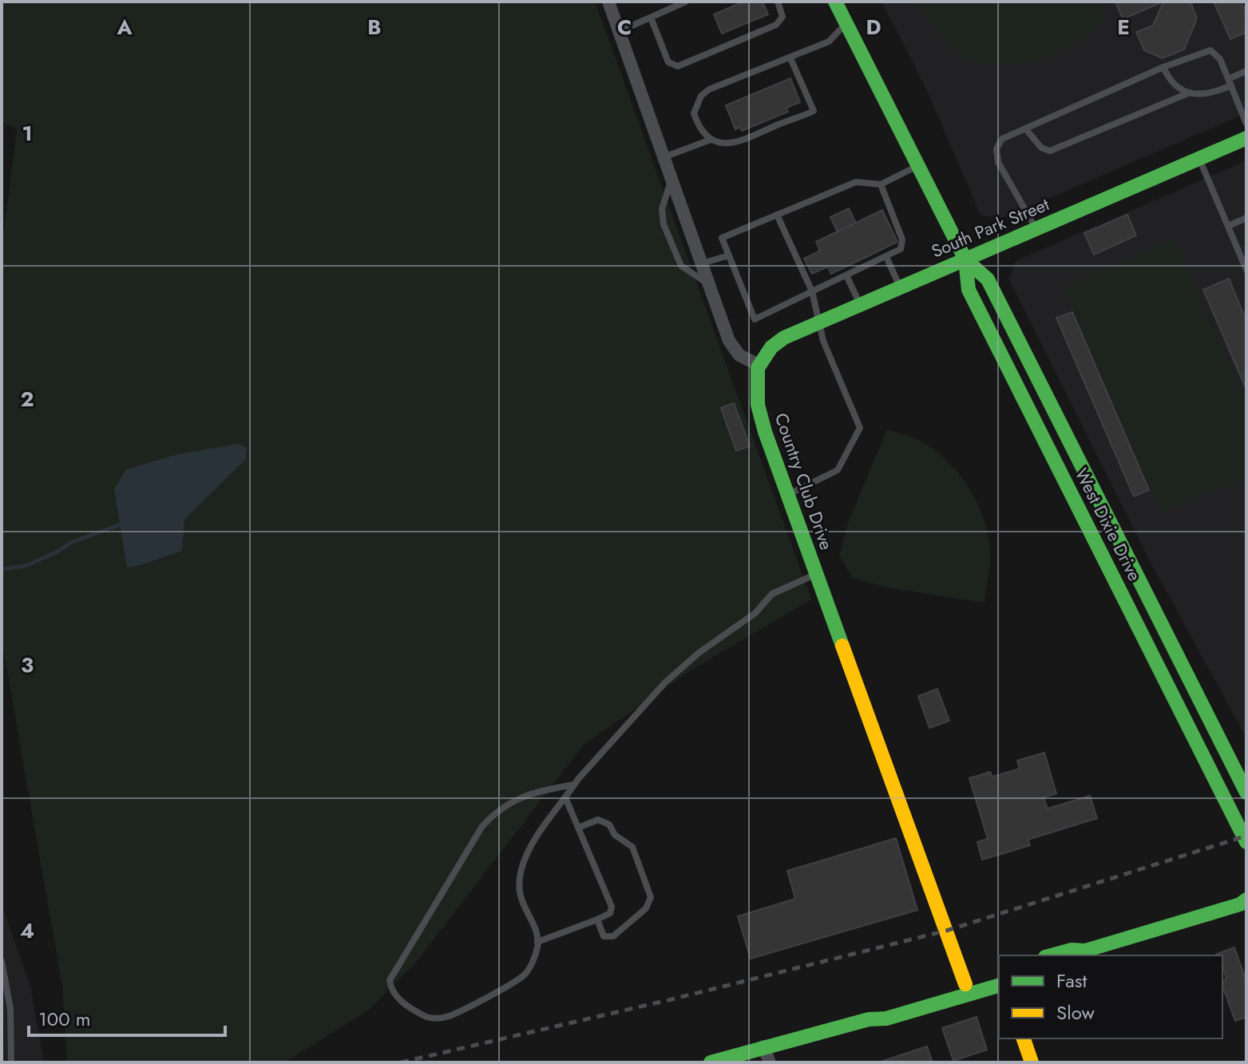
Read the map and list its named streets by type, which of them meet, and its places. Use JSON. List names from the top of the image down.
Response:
{
  "streets": {
    "main road": ["South Park Street", "Country Club Drive", "West Dixie Drive"]
  },
  "crossings": [
    ["South Park Street", "Country Club Drive"],
    ["South Park Street", "West Dixie Drive"]
  ],
  "legend": ["Fast", "Slow"],
  "scale_bar": "100 m",
  "grid": {
    "columns": [
      "A",
      "B",
      "C",
      "D",
      "E"
    ],
    "rows": [
      "1",
      "2",
      "3",
      "4"
    ]
  }
}
